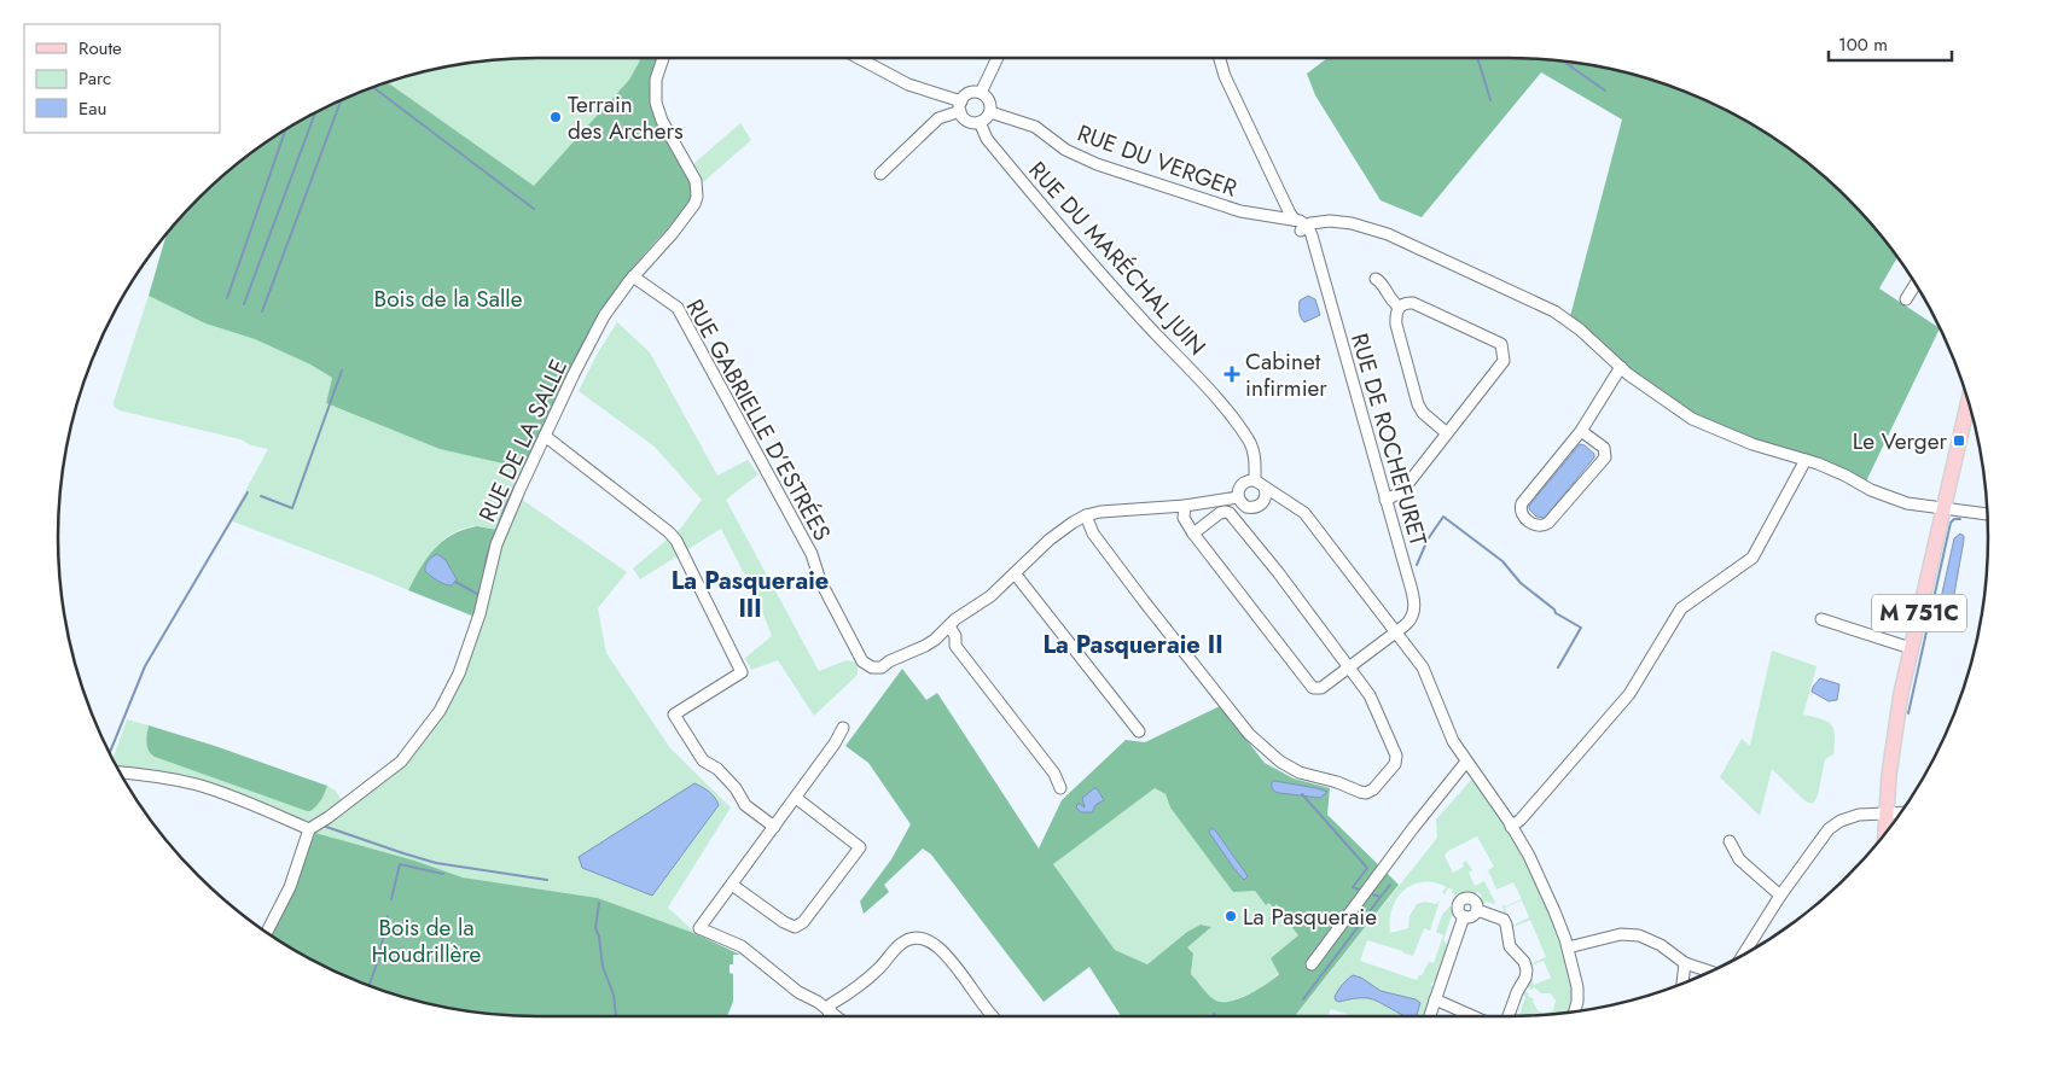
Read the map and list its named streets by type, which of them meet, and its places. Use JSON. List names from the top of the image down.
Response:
{
  "streets": {
    "main road": ["M 751C"],
    "street": [
      "RUE DU VERGER",
      "RUE DU MARÉCHAL JUIN",
      "RUE GABRIELLE D’ESTRÉES",
      "RUE DE ROCHEFURET",
      "RUE DE LA SALLE"
    ]
  },
  "crossings": [
    ["RUE DU VERGER", "RUE DU MARÉCHAL JUIN"],
    ["RUE DU VERGER", "RUE DE ROCHEFURET"],
    ["RUE DU VERGER", "M 751C"],
    ["RUE GABRIELLE D’ESTRÉES", "RUE DE LA SALLE"]
  ],
  "districts": ["La Pasqueraie III", "La Pasqueraie II"],
  "parks": ["Bois de la Salle", "Bois de la Houdrillère"],
  "places": {
    "other": ["Terrain des Archers", "La Pasqueraie"],
    "health": ["Cabinet infirmier"],
    "transit": ["Le Verger"]
  },
  "legend": ["Route", "Parc", "Eau"],
  "scale_bar": "100 m"
}
